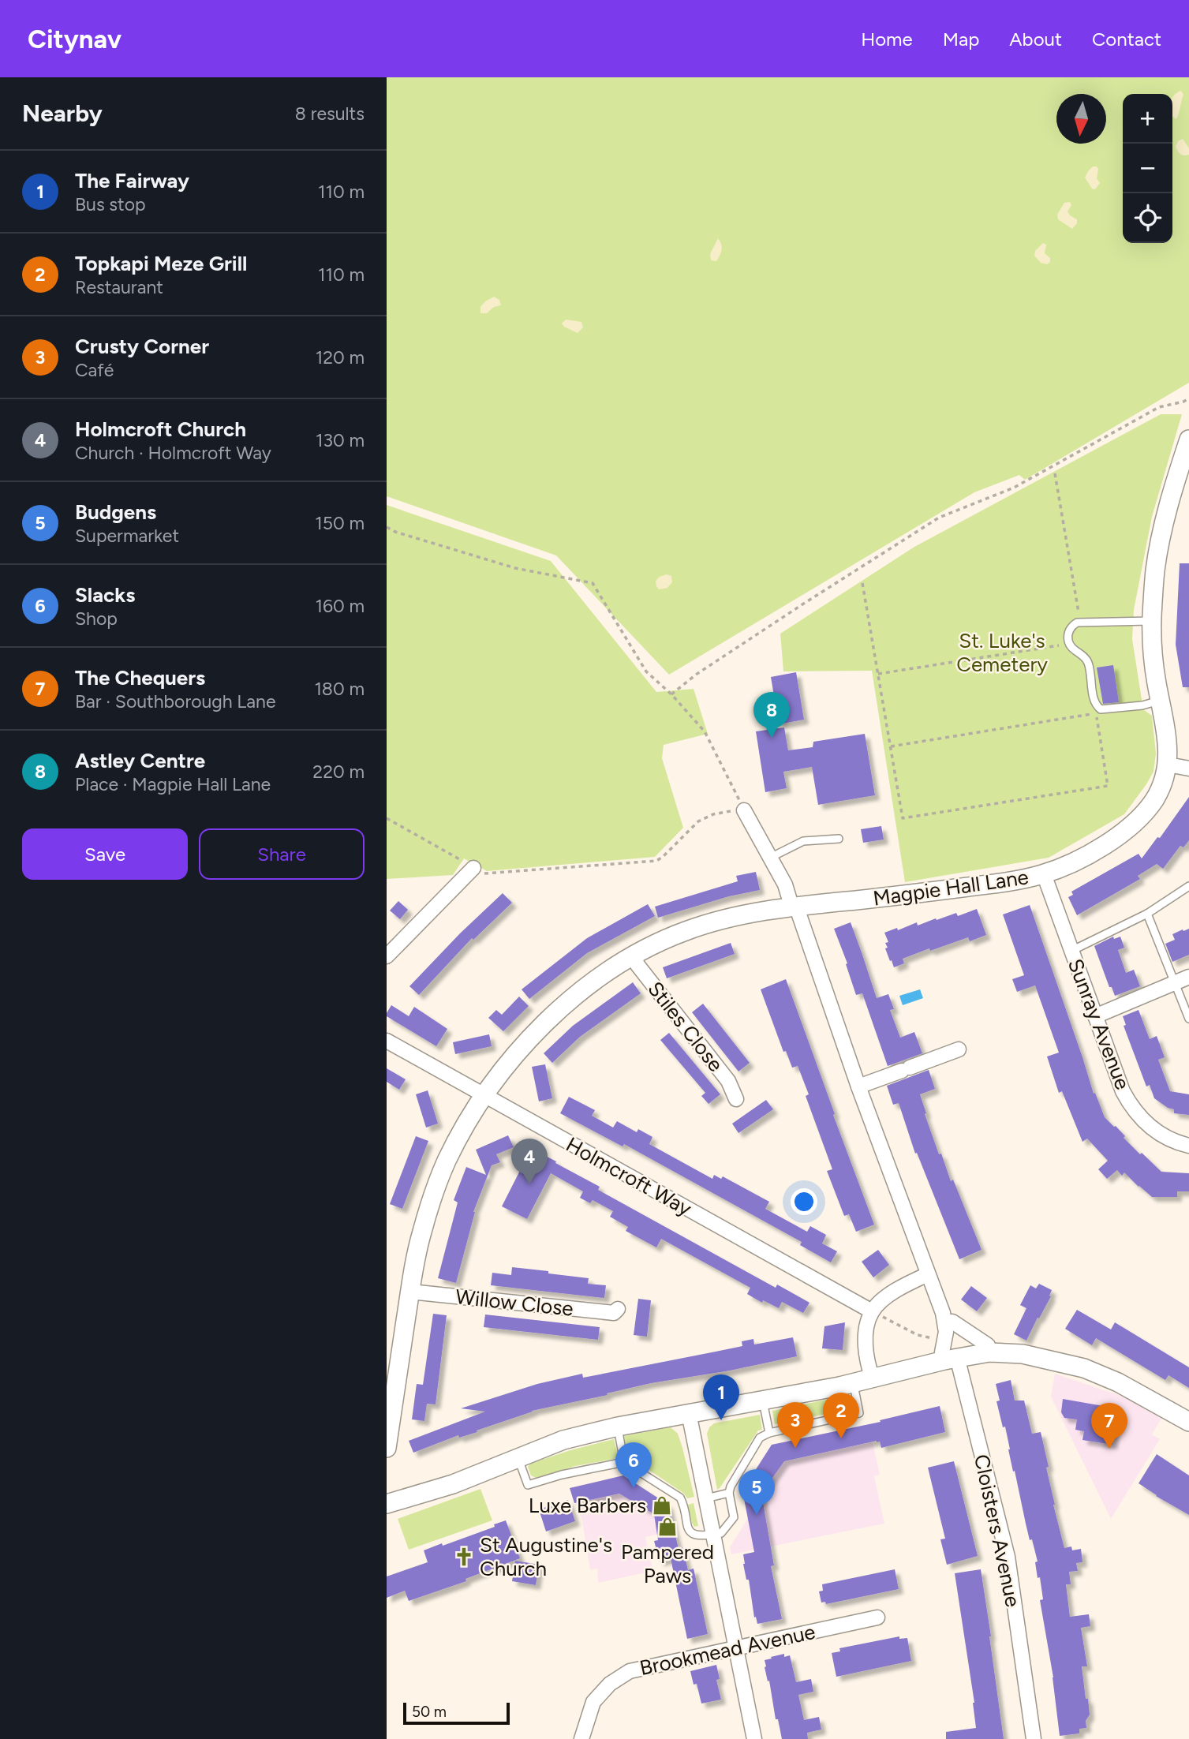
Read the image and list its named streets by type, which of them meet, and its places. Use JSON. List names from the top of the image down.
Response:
{
  "streets": {
    "street": [
      "Magpie Hall Lane",
      "Sunray Avenue",
      "Stiles Close",
      "Holmcroft Way",
      "Willow Close",
      "Cloisters Avenue",
      "Brookmead Avenue"
    ]
  },
  "crossings": [
    ["Magpie Hall Lane", "Sunray Avenue"],
    ["Magpie Hall Lane", "Stiles Close"],
    ["Magpie Hall Lane", "Holmcroft Way"],
    ["Magpie Hall Lane", "Willow Close"]
  ],
  "parks": ["St. Luke's Cemetery"],
  "places": {
    "shop": ["Luxe Barbers", "Pampered Paws"],
    "church": ["St Augustine's Church"]
  },
  "scale_bar": "50 m",
  "north": "bottom",
  "page": {
    "header": "Citynav",
    "nav": [
      "Home",
      "Map",
      "About",
      "Contact"
    ],
    "heading": ["Nearby", "8 results"],
    "map_buttons": ["+", "−"],
    "list": [
      {
        "mark": "1",
        "name": "The Fairway",
        "note": "Bus stop",
        "value": "110 m"
      },
      {
        "mark": "2",
        "name": "Topkapi Meze Grill",
        "note": "Restaurant",
        "value": "110 m"
      },
      {
        "mark": "3",
        "name": "Crusty Corner",
        "note": "Café",
        "value": "120 m"
      },
      {
        "mark": "4",
        "name": "Holmcroft Church",
        "note": "Church · Holmcroft Way",
        "value": "130 m"
      },
      {
        "mark": "5",
        "name": "Budgens",
        "note": "Supermarket",
        "value": "150 m"
      },
      {
        "mark": "6",
        "name": "Slacks",
        "note": "Shop",
        "value": "160 m"
      },
      {
        "mark": "7",
        "name": "The Chequers",
        "note": "Bar · Southborough Lane",
        "value": "180 m"
      },
      {
        "mark": "8",
        "name": "Astley Centre",
        "note": "Place · Magpie Hall Lane",
        "value": "220 m"
      }
    ],
    "pins": [
      "8",
      "4",
      "1",
      "2",
      "3",
      "7",
      "6",
      "5"
    ],
    "buttons": ["Save", "Share"],
    "scale": "50 m"
  }
}
